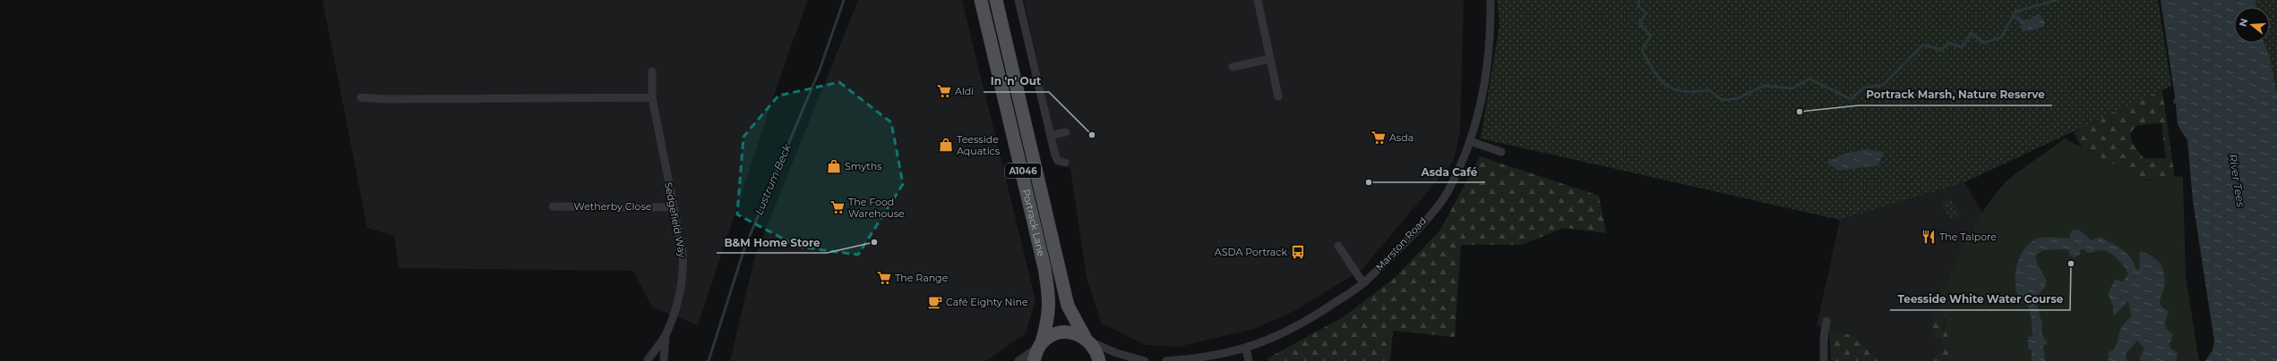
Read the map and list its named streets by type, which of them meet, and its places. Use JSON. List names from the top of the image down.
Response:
{
  "streets": {
    "main road": ["A1046", "Portrack Lane"],
    "street": ["Wetherby Close", "Sedgefield Way", "Marston Road"]
  },
  "crossings": [
    ["Wetherby Close", "Sedgefield Way"]
  ],
  "water": ["Lustrum Beck", "River Tees"],
  "places": {
    "supermarket": [
      "Aldi",
      "Asda",
      "The Food Warehouse",
      "The Range"
    ],
    "other": [
      "Portrack Marsh, Nature Reserve",
      "In 'n' Out",
      "Asda Café",
      "B&M Home Store",
      "Teesside White Water Course"
    ],
    "shop": ["Teesside Aquatics", "Smyths"],
    "restaurant": ["The Talpore"],
    "bus stop": ["ASDA Portrack"],
    "cafe": ["Café Eighty Nine"]
  },
  "north": "left"
}
